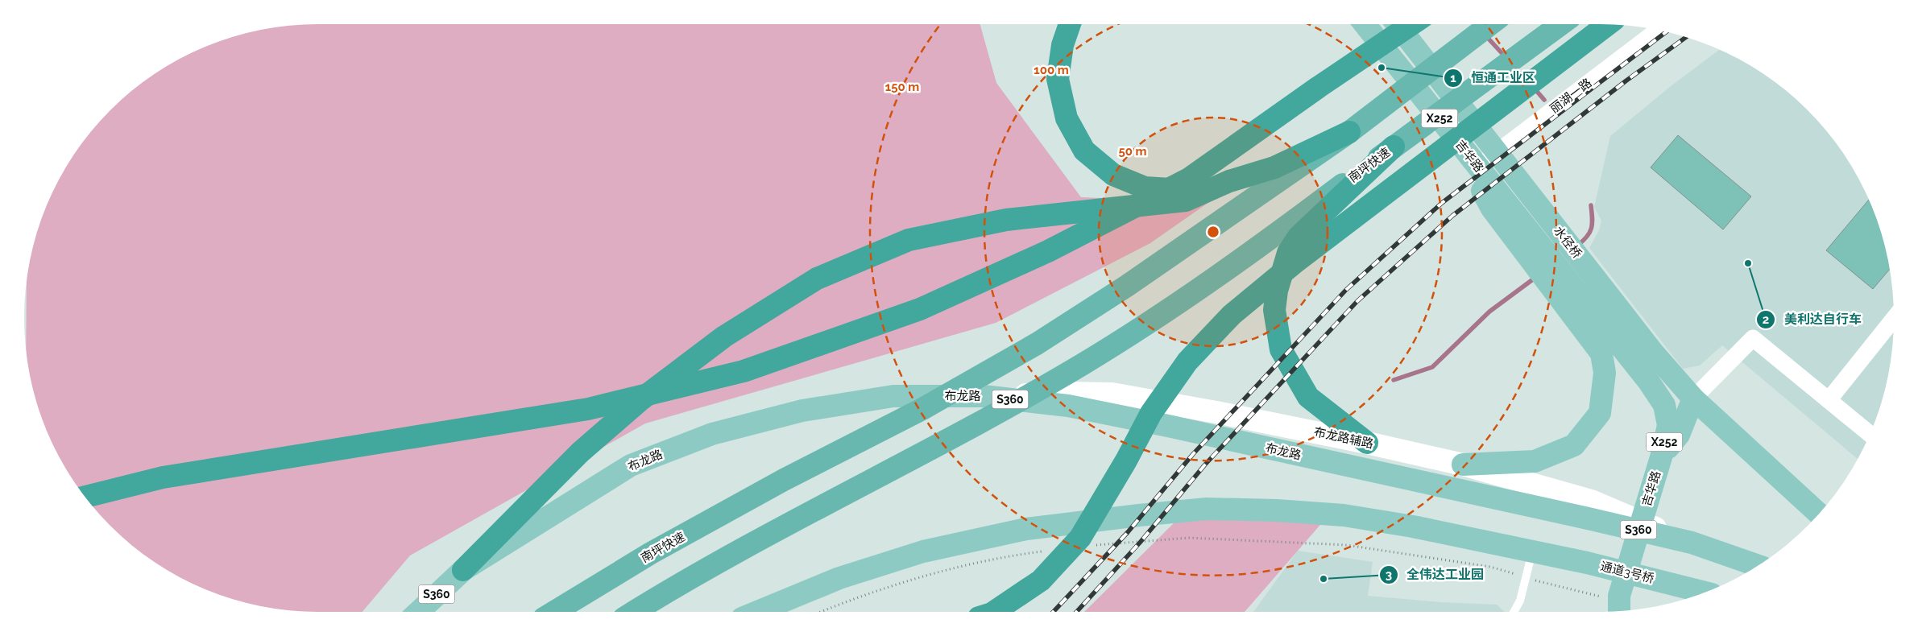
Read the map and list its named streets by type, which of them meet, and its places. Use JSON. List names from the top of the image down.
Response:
{
  "streets": {
    "highway": ["南坪快速"],
    "main road": [
      "X252",
      "吉华路",
      "水径桥",
      "布龙路",
      "S360",
      "布龙路辅路",
      "通道3号桥"
    ],
    "street": ["丽湖一路"]
  },
  "crossings": [
    ["丽湖一路", "吉华路"],
    ["X252", "水径桥"],
    ["吉华路", "水径桥"],
    ["布龙路", "S360"],
    ["布龙路", "布龙路辅路"],
    ["S360", "布龙路辅路"]
  ],
  "places": ["恒通工业区", "美利达自行车", "全伟达工业园"],
  "rings": ["100 m", "150 m", "50 m"]
}
